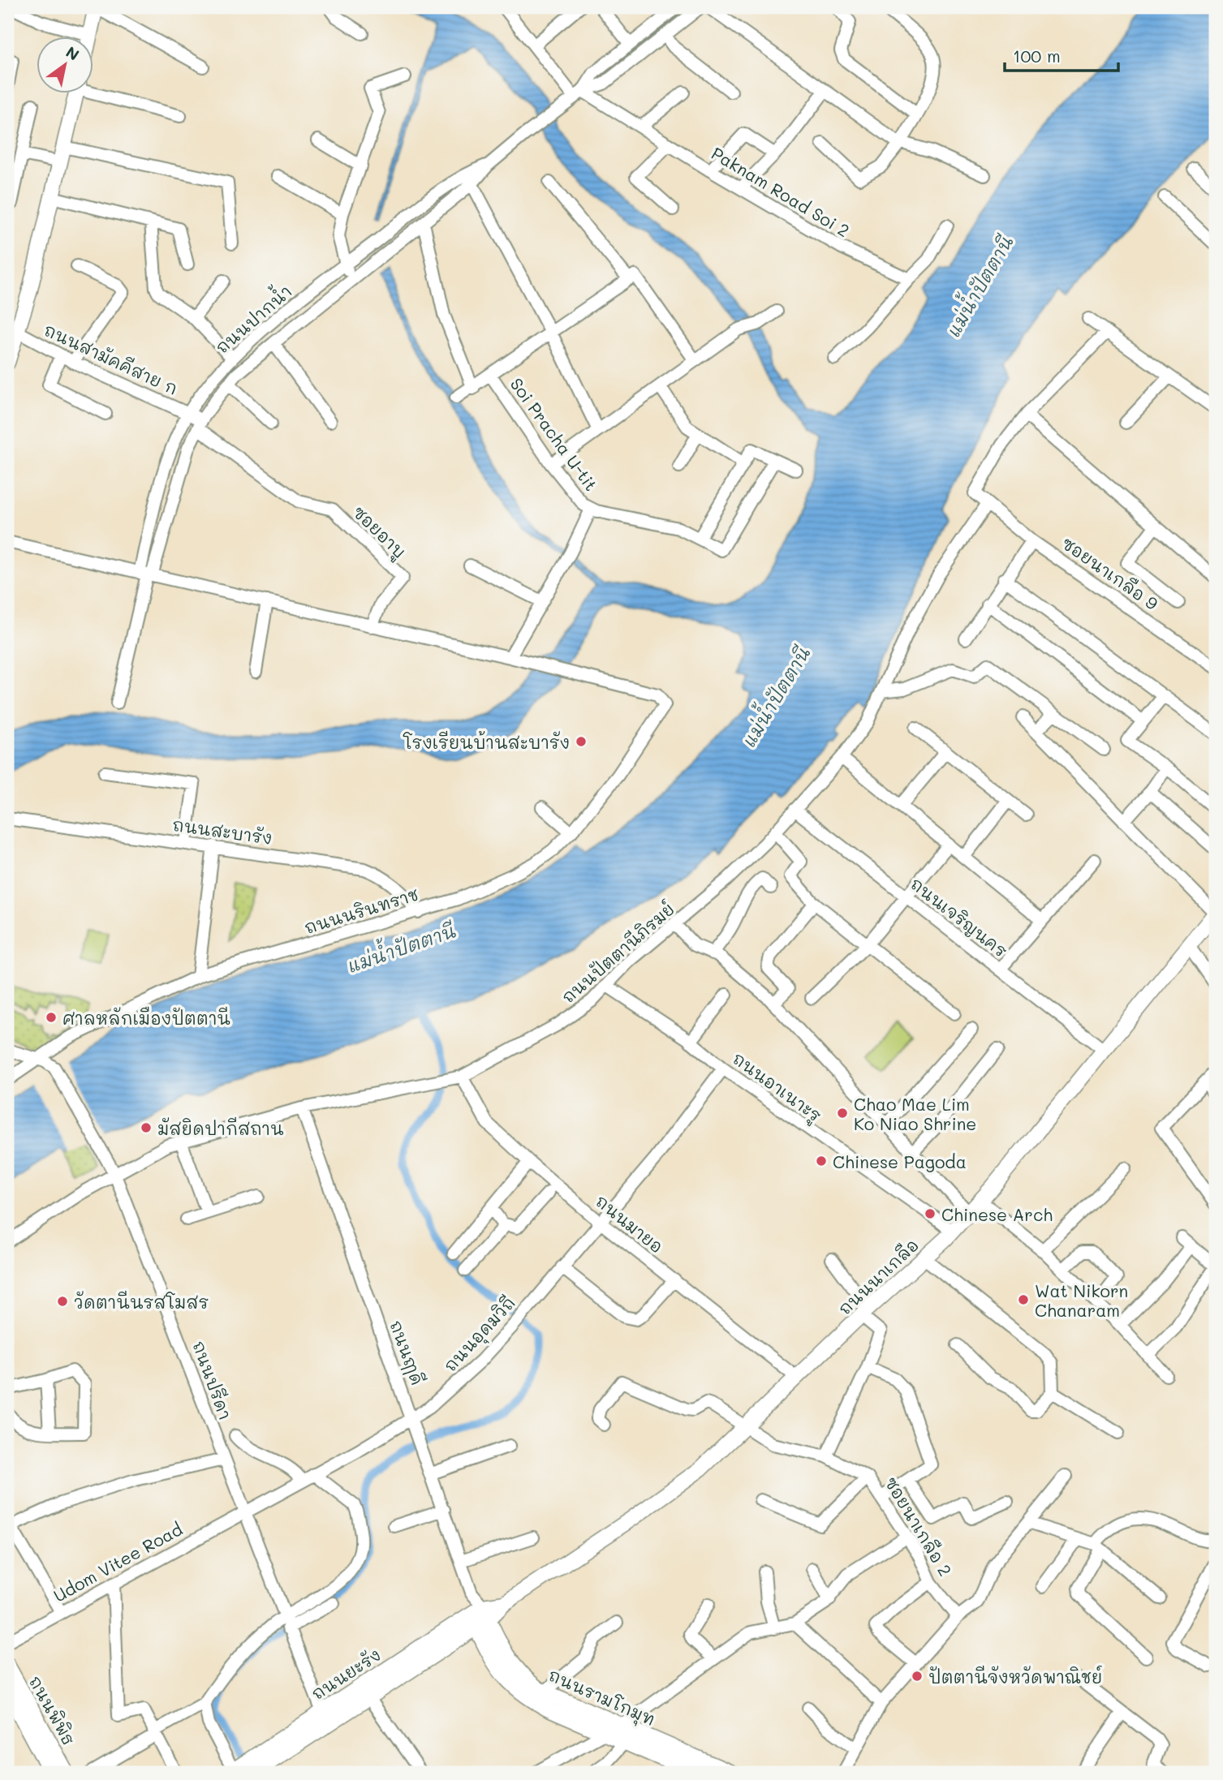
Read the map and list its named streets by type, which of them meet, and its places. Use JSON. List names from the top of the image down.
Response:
{
  "streets": {
    "main road": [
      "ถนนนาเกลือ",
      "ถนนยะรัง",
      "ถนนรามโกมุท",
      "ถนนพิพิธ"
    ],
    "street": [
      "Paknam Road Soi 2",
      "ถนนปากน้ำ",
      "ถนนสามัคคีสาย ก",
      "Soi Pracha U-tit",
      "ซอยอาบู",
      "ซอยนาเกลือ 9",
      "ถนนสะบารัง",
      "ถนนนรินทราช",
      "ถนนเจริญนคร",
      "ถนนปัตตานีภิรมย์",
      "ถนนอาเนาะรู",
      "ถนนมายอ",
      "ถนนอุดมวิถี",
      "ถนนฤๅดี",
      "ถนนปรีดา",
      "ซอยนาเกลือ 2",
      "Udom Vitee Road"
    ]
  },
  "crossings": [
    ["Paknam Road Soi 2", "ถนนปากน้ำ"],
    ["ถนนปากน้ำ", "ถนนสามัคคีสาย ก"],
    ["ถนนปากน้ำ", "ซอยอาบู"],
    ["ถนนสามัคคีสาย ก", "ซอยอาบู"],
    ["ซอยนาเกลือ 9", "ถนนปัตตานีภิรมย์"],
    ["ถนนสะบารัง", "ถนนนรินทราช"],
    ["ถนนนรินทราช", "ถนนปรีดา"],
    ["ถนนเจริญนคร", "ถนนปัตตานีภิรมย์"],
    ["ถนนเจริญนคร", "ถนนนาเกลือ"],
    ["ถนนปัตตานีภิรมย์", "ถนนอาเนาะรู"],
    ["ถนนปัตตานีภิรมย์", "ถนนมายอ"],
    ["ถนนปัตตานีภิรมย์", "ถนนฤๅดี"],
    ["ถนนปัตตานีภิรมย์", "ถนนปรีดา"],
    ["ถนนอาเนาะรู", "ถนนนาเกลือ"],
    ["ถนนอาเนาะรู", "ถนนอุดมวิถี"],
    ["ถนนมายอ", "ถนนนาเกลือ"],
    ["ถนนมายอ", "ถนนอุดมวิถี"],
    ["ถนนนาเกลือ", "ถนนฤๅดี"],
    ["ถนนนาเกลือ", "ซอยนาเกลือ 2"],
    ["ถนนนาเกลือ", "ถนนยะรัง"],
    ["ถนนนาเกลือ", "ถนนรามโกมุท"],
    ["ถนนอุดมวิถี", "ถนนฤๅดี"],
    ["ถนนอุดมวิถี", "ถนนปรีดา"],
    ["ถนนอุดมวิถี", "Udom Vitee Road"],
    ["ถนนฤๅดี", "ถนนยะรัง"],
    ["ถนนฤๅดี", "ถนนรามโกมุท"],
    ["ถนนปรีดา", "Udom Vitee Road"],
    ["ถนนปรีดา", "ถนนยะรัง"],
    ["ถนนยะรัง", "ถนนรามโกมุท"]
  ],
  "water": ["แม่น้ำปัตตานี"],
  "places": [
    "โรงเรียนบ้านสะบารัง",
    "ศาลหลักเมืองปัตตานี",
    "Chao Mae Lim Ko Niao Shrine",
    "มัสยิดปากีสถาน",
    "Chinese Pagoda",
    "Chinese Arch",
    "Wat Nikorn Chanaram",
    "วัดตานีนรสโมสร",
    "ปัตตานีจังหวัดพาณิชย์"
  ],
  "scale_bar": "100 m",
  "north": "top right"
}
